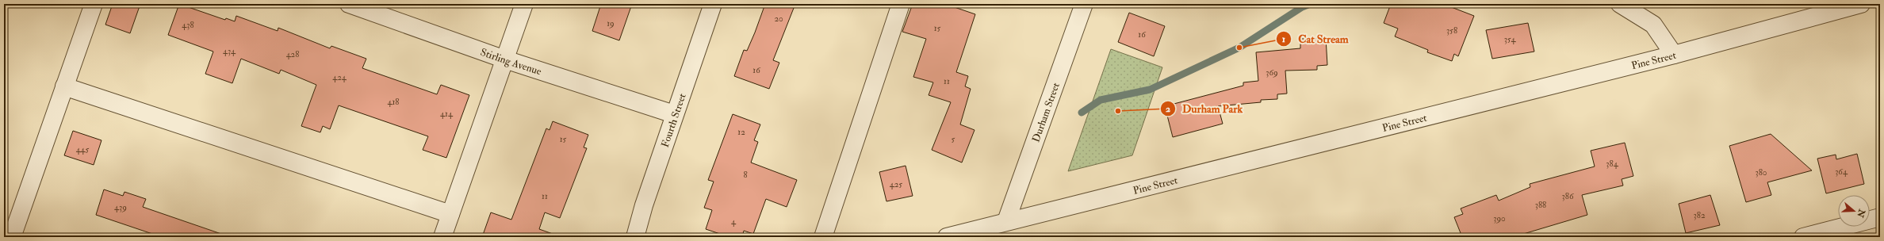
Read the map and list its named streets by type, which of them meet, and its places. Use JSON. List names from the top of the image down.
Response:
{
  "streets": {
    "street": [
      "Pine Street",
      "Stirling Avenue",
      "Durham Street",
      "Fourth Street"
    ]
  },
  "crossings": [
    ["Pine Street", "Durham Street"],
    ["Stirling Avenue", "Fourth Street"]
  ],
  "places": ["Cat Stream", "Durham Park"],
  "house_numbers": [
    "20",
    "19",
    "438",
    "15",
    "358",
    "16",
    "354",
    "434",
    "428",
    "16",
    "369",
    "424",
    "11",
    "418",
    "414",
    "12",
    "15",
    "5",
    "445",
    "384",
    "364",
    "380",
    "8",
    "425",
    "11",
    "386",
    "388",
    "439",
    "382",
    "390",
    "4"
  ],
  "north": "right"
}
